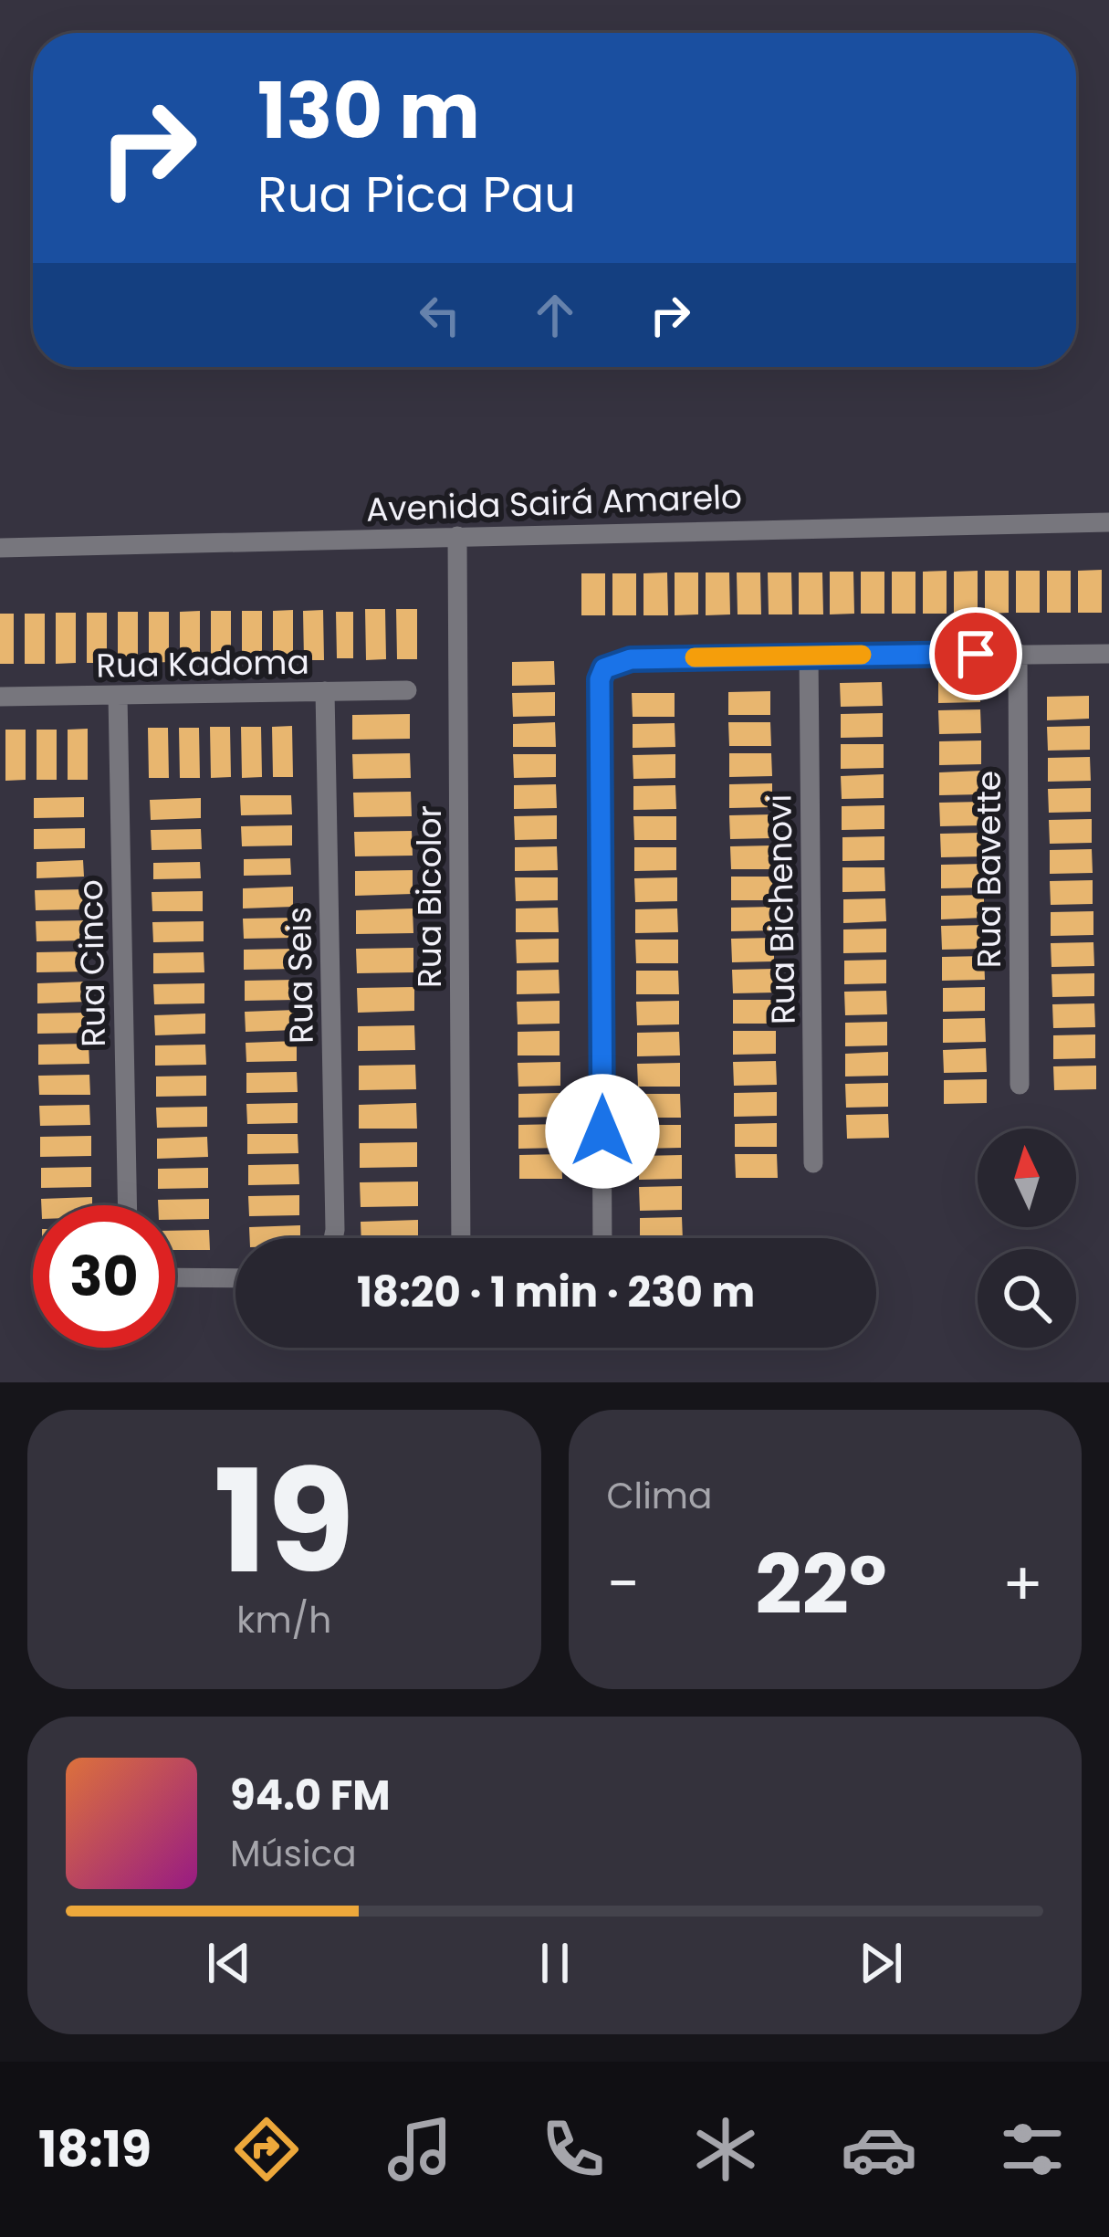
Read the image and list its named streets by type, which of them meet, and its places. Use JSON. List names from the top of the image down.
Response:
{
  "streets": {
    "street": [
      "Avenida Sairá Amarelo",
      "Rua Kadoma",
      "Rua Bavette",
      "Rua Bicolor",
      "Rua Bichenovi",
      "Rua Cinco",
      "Rua Seis"
    ]
  },
  "crossings": [
    ["Avenida Sairá Amarelo", "Rua Bicolor"],
    ["Rua Kadoma", "Rua Cinco"],
    ["Rua Kadoma", "Rua Seis"]
  ],
  "north": "top",
  "page": {
    "turn": ["130 m", "Rua Pica Pau"],
    "limit": "30",
    "trip": "18:20 · 1 min · 230 m",
    "tile": [
      ["19", "km/h"],
      "Clima"
    ],
    "heat": ["−", "22°", "+"],
    "song": ["94.0 FM", "Música"],
    "tabs": "18:19"
  }
}
